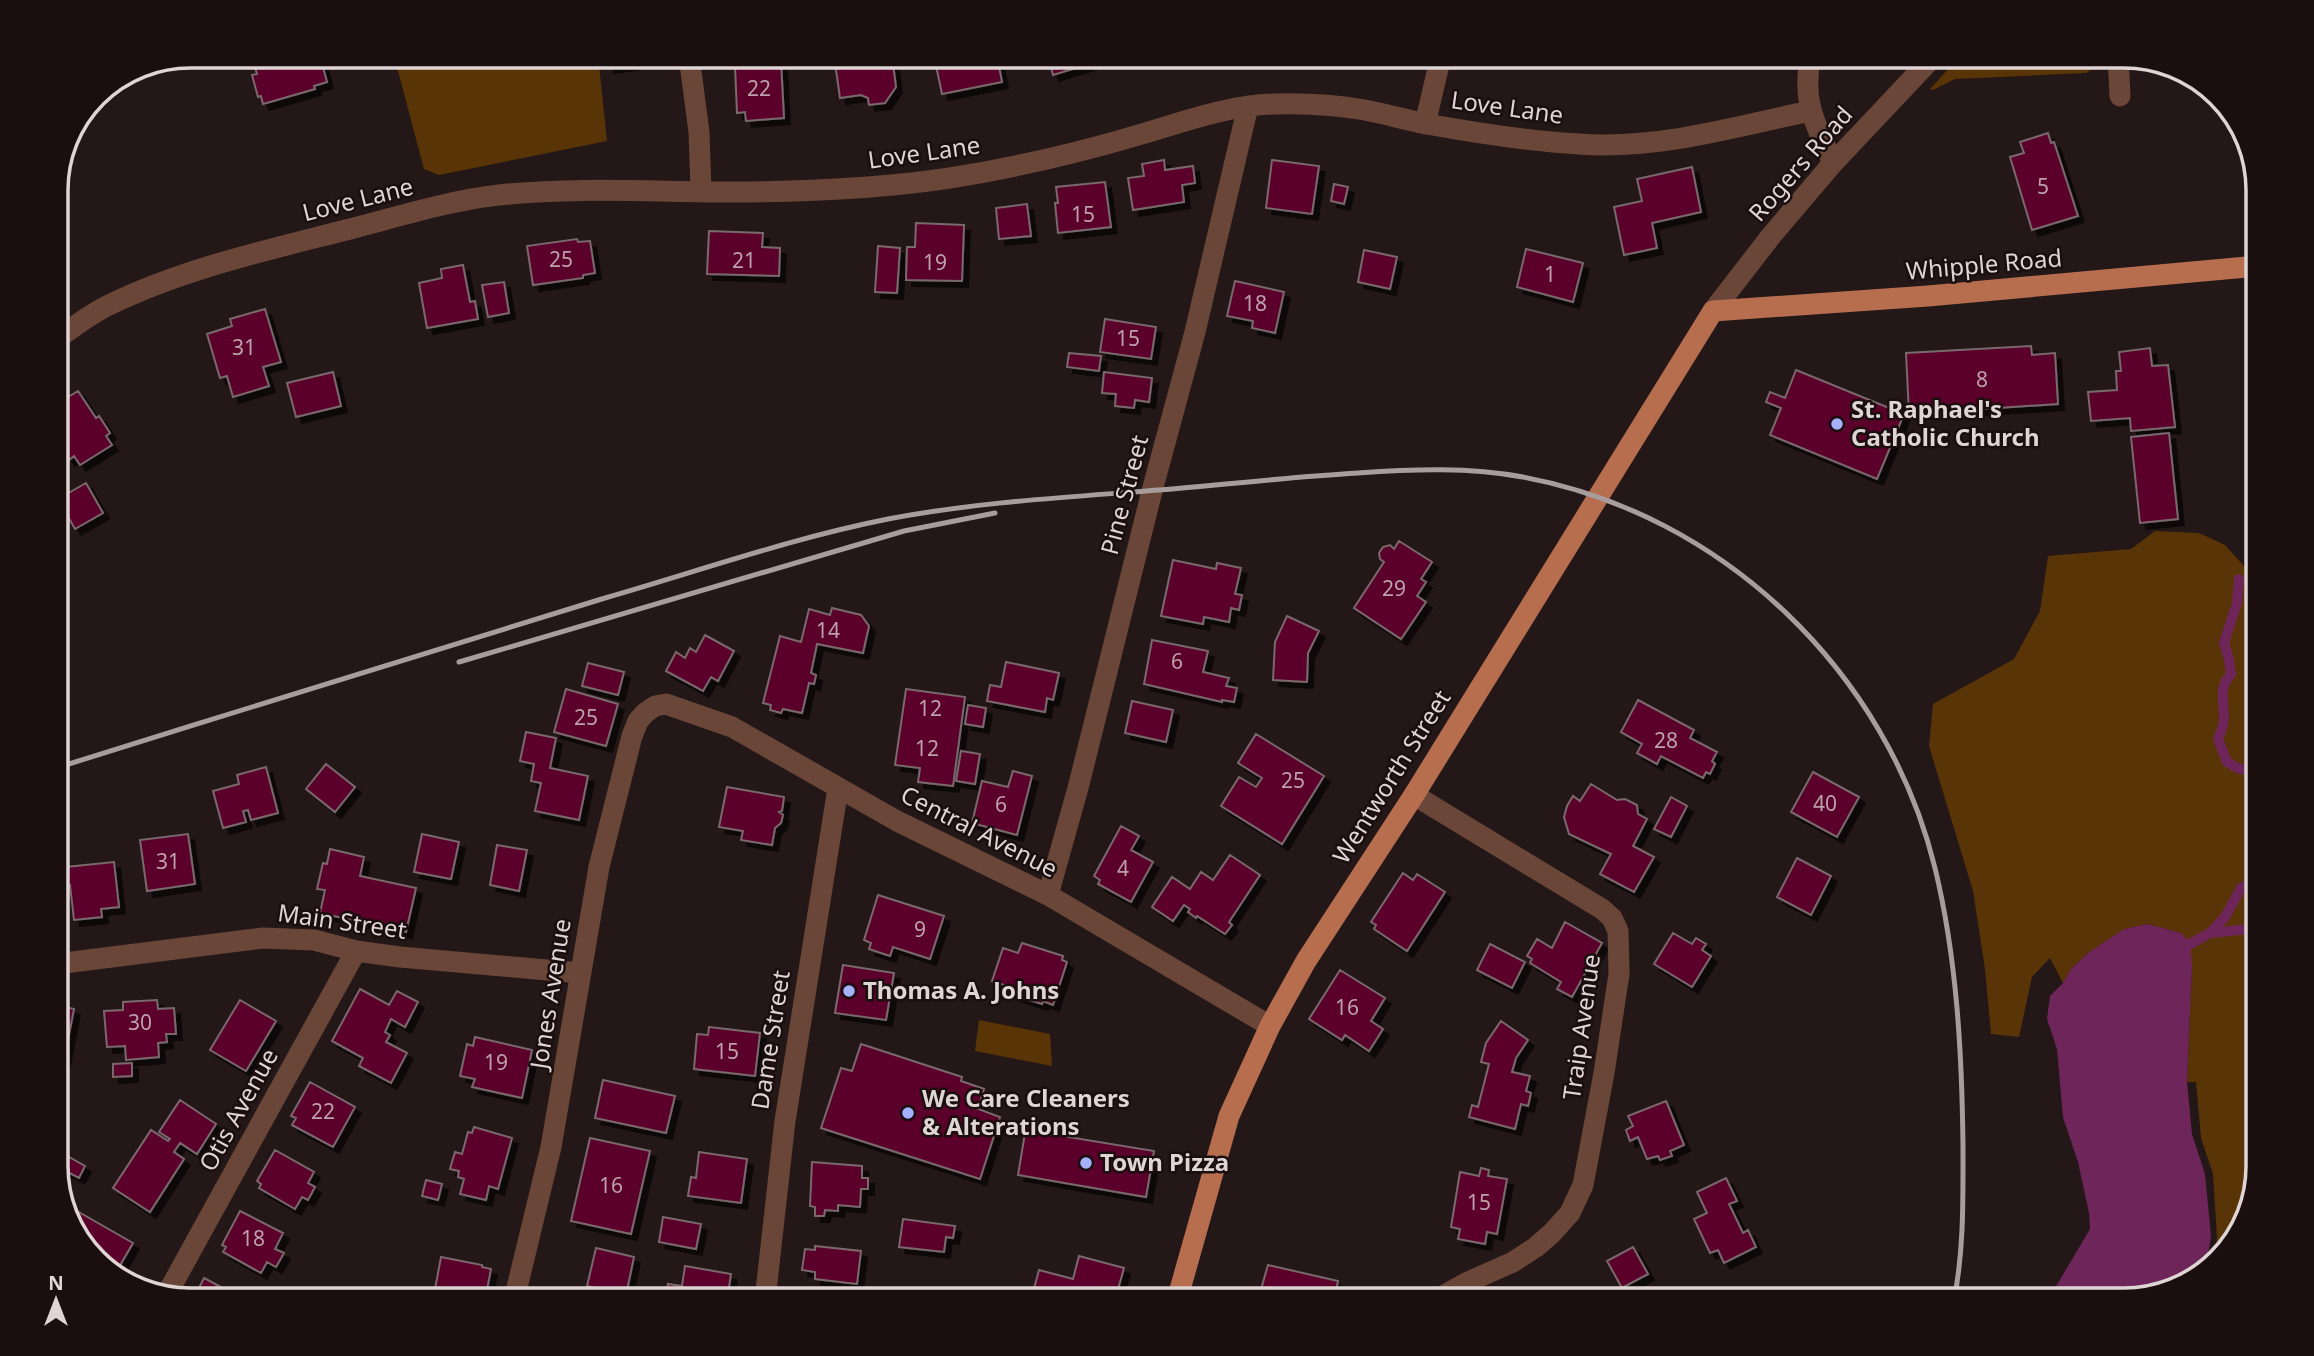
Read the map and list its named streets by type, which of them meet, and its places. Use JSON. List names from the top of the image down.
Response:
{
  "streets": {
    "main road": ["Whipple Road", "Wentworth Street"],
    "street": [
      "Love Lane",
      "Rogers Road",
      "Pine Street",
      "Central Avenue",
      "Main Street",
      "Jones Avenue",
      "Traip Avenue",
      "Dame Street",
      "Otis Avenue"
    ]
  },
  "crossings": [
    ["Love Lane", "Pine Street"],
    ["Rogers Road", "Whipple Road"],
    ["Rogers Road", "Wentworth Street"],
    ["Whipple Road", "Wentworth Street"],
    ["Pine Street", "Central Avenue"],
    ["Wentworth Street", "Central Avenue"],
    ["Wentworth Street", "Traip Avenue"],
    ["Central Avenue", "Jones Avenue"],
    ["Central Avenue", "Dame Street"],
    ["Main Street", "Jones Avenue"],
    ["Main Street", "Otis Avenue"]
  ],
  "places": [
    "St. Raphael's Catholic Church",
    "Thomas A. Johns",
    "We Care Cleaners & Alterations",
    "Town Pizza"
  ],
  "house_numbers": [
    "22",
    "5",
    "15",
    "25",
    "21",
    "19",
    "1",
    "18",
    "15",
    "31",
    "8",
    "29",
    "14",
    "6",
    "12",
    "25",
    "28",
    "12",
    "25",
    "40",
    "6",
    "31",
    "4",
    "9",
    "16",
    "30",
    "15",
    "19",
    "22",
    "16",
    "15",
    "18"
  ],
  "north": "top"
}
